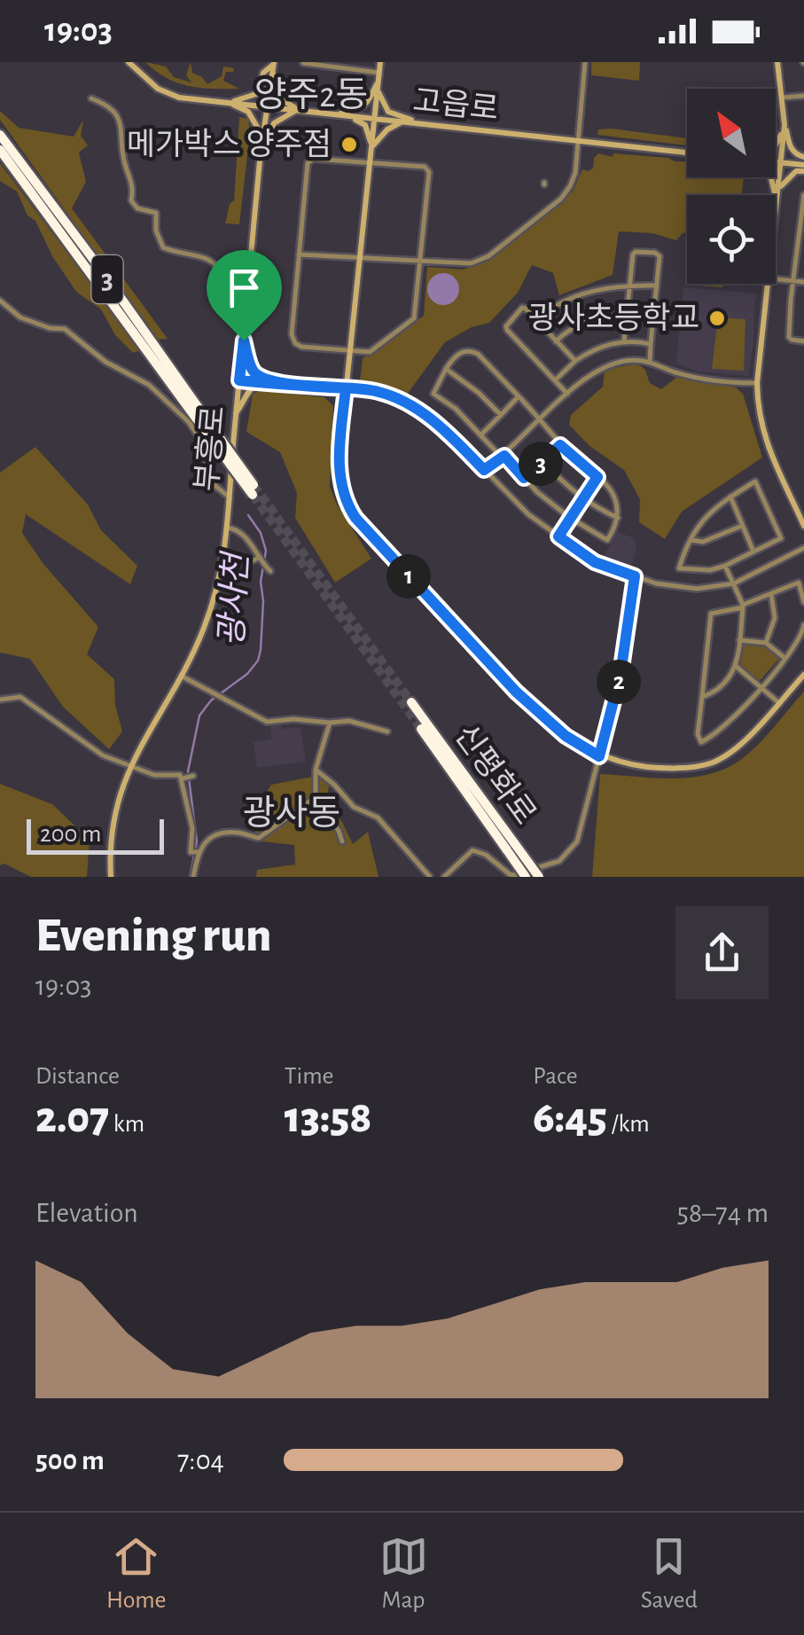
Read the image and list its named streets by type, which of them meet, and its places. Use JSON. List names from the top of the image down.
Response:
{
  "streets": {
    "highway": ["3", "신평화로"],
    "street": ["고읍로", "부흥로"]
  },
  "crossings": [
    ["고읍로", "부흥로"]
  ],
  "districts": ["양주2동", "광사동"],
  "water": ["광사천"],
  "places": ["메가박스 양주점", "광사초등학교"],
  "scale_bar": "200 m",
  "north": "top left",
  "page": {
    "status": "19:03",
    "pins": ["3", "1", "2"],
    "scale": "200 m",
    "heading": ["Evening run", "19:03"],
    "stats": [
      ["Distance", "2.07 km"],
      ["Time", "13:58"],
      ["Pace", "6:45 /km"]
    ],
    "chart": ["Elevation", "58–74 m"],
    "list": [
      {
        "name": "500 m",
        "note": "7:04"
      }
    ],
    "tabs": ["Home", "Map", "Saved"]
  }
}
